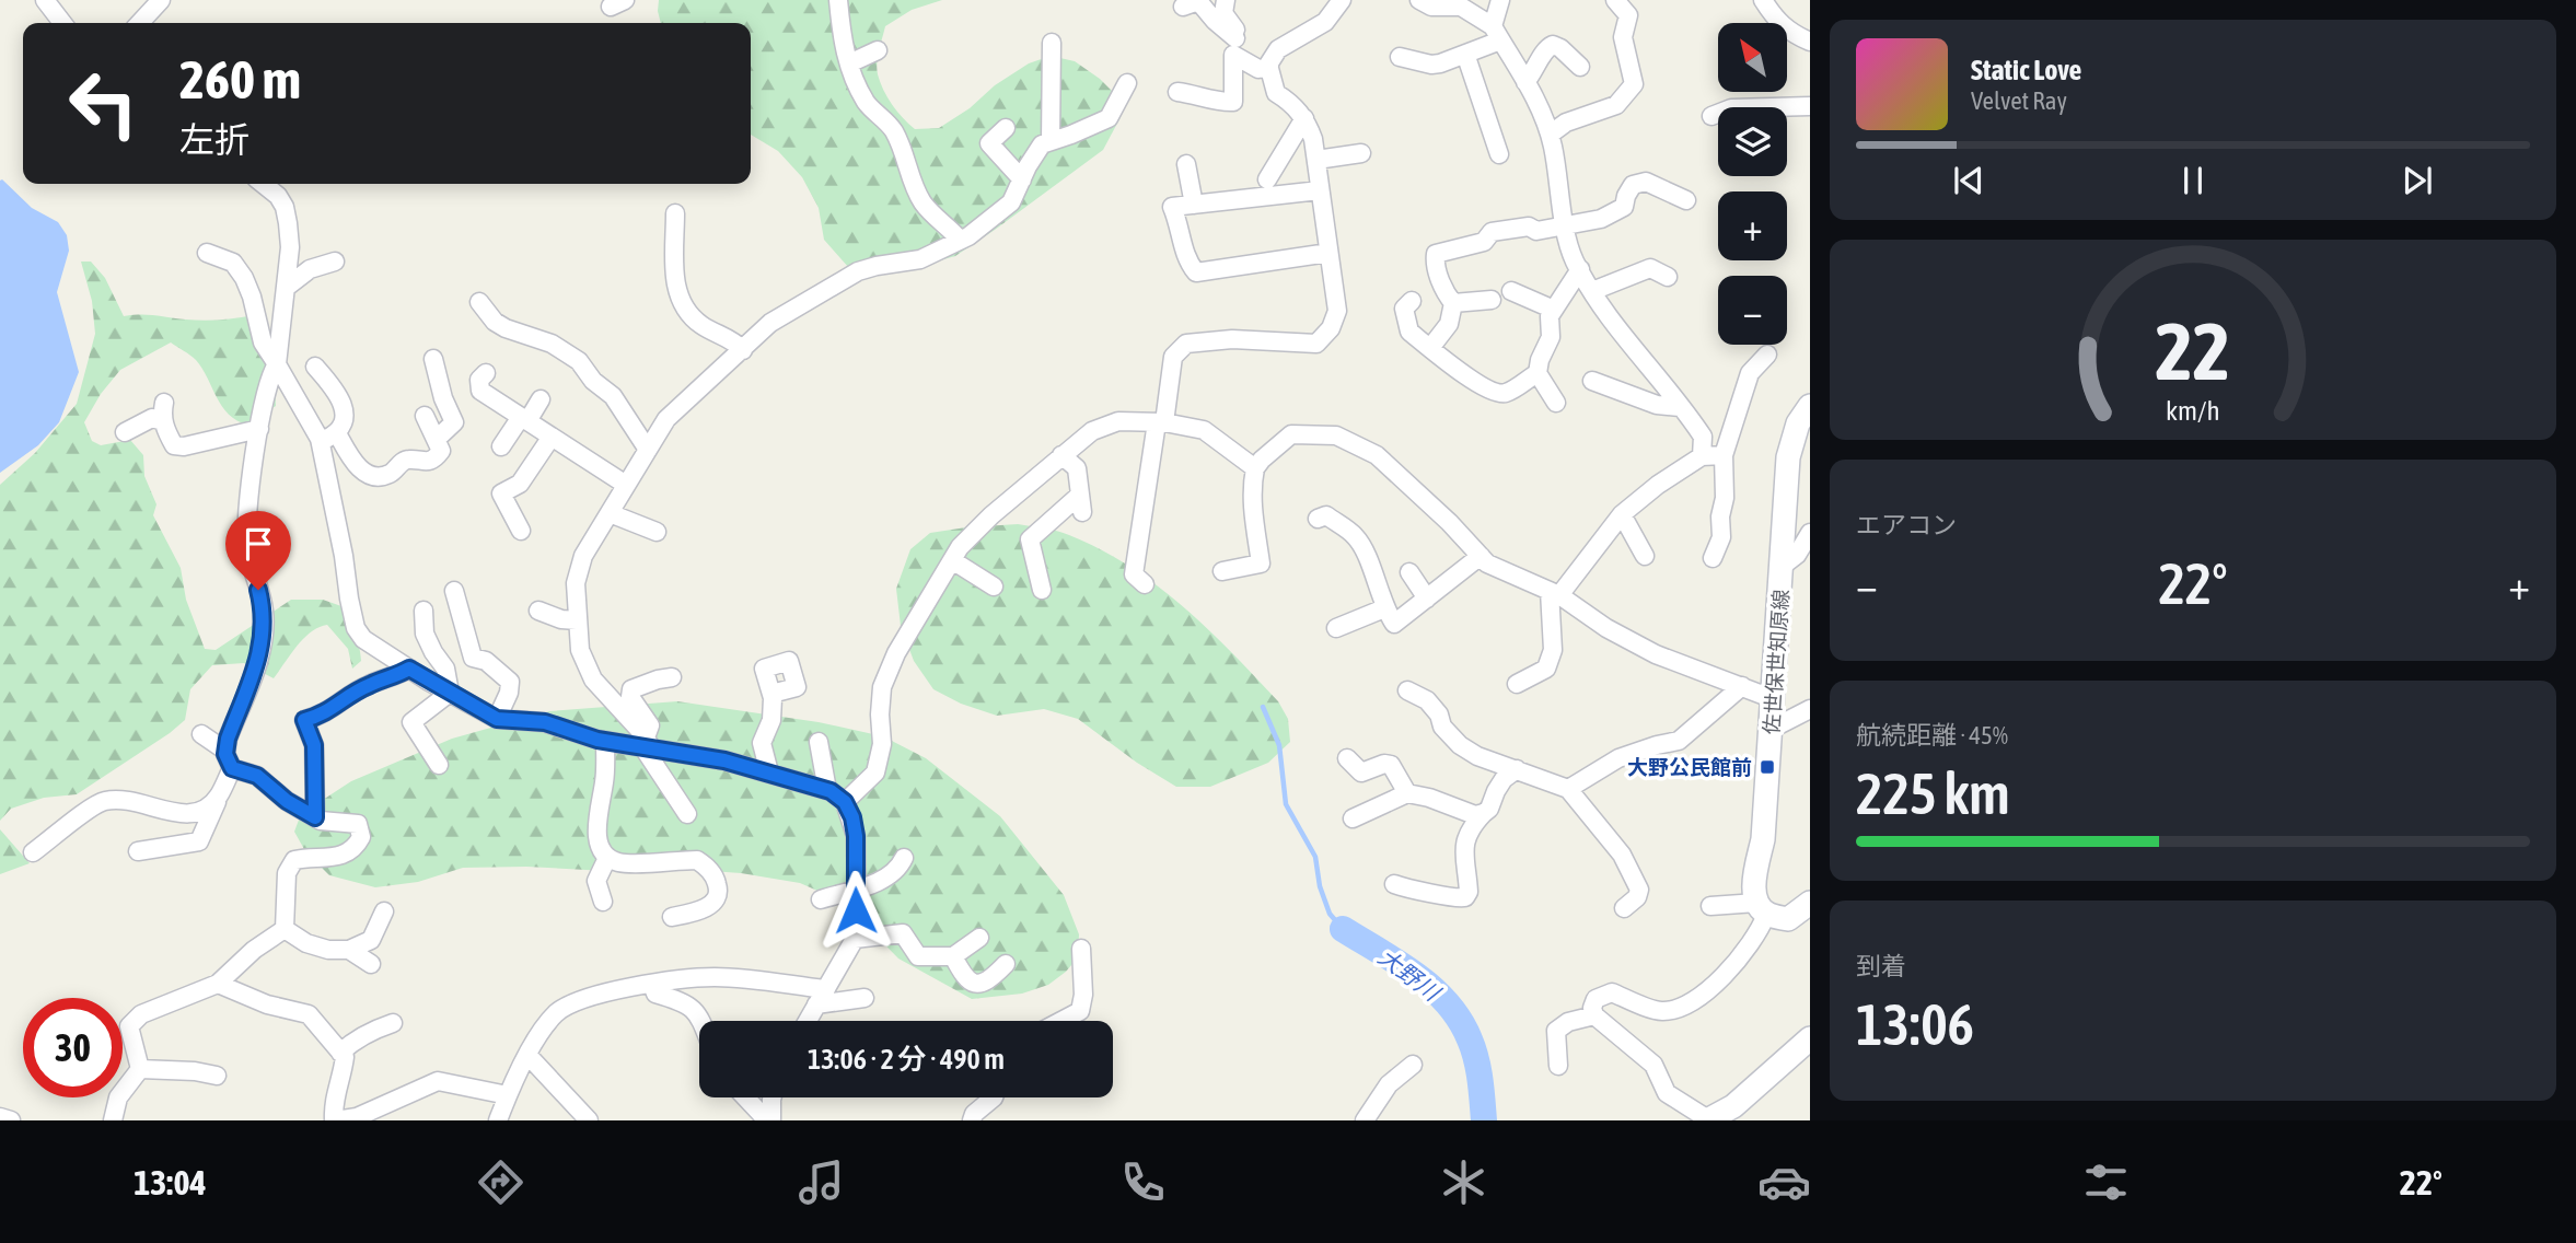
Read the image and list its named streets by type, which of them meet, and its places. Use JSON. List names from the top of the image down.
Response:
{
  "streets": {
    "main road": ["佐世保世知原線"]
  },
  "water": ["大野川"],
  "places": {
    "transit": ["大野公民館前"]
  },
  "north": "top left",
  "page": {
    "map_buttons": ["+", "−"],
    "turn": ["260 m", "左折"],
    "song": ["Static Love", "Velvet Ray"],
    "tile": [
      "エアコン",
      ["航続距離 · 45%", "225 km"],
      ["到着", "13:06"]
    ],
    "heat": ["−", "22°", "+"],
    "limit": "30",
    "trip": "13:06 · 2 分 · 490 m",
    "tabs": ["13:04", "22°"],
    "gauge": ["22", "km/h"]
  }
}
